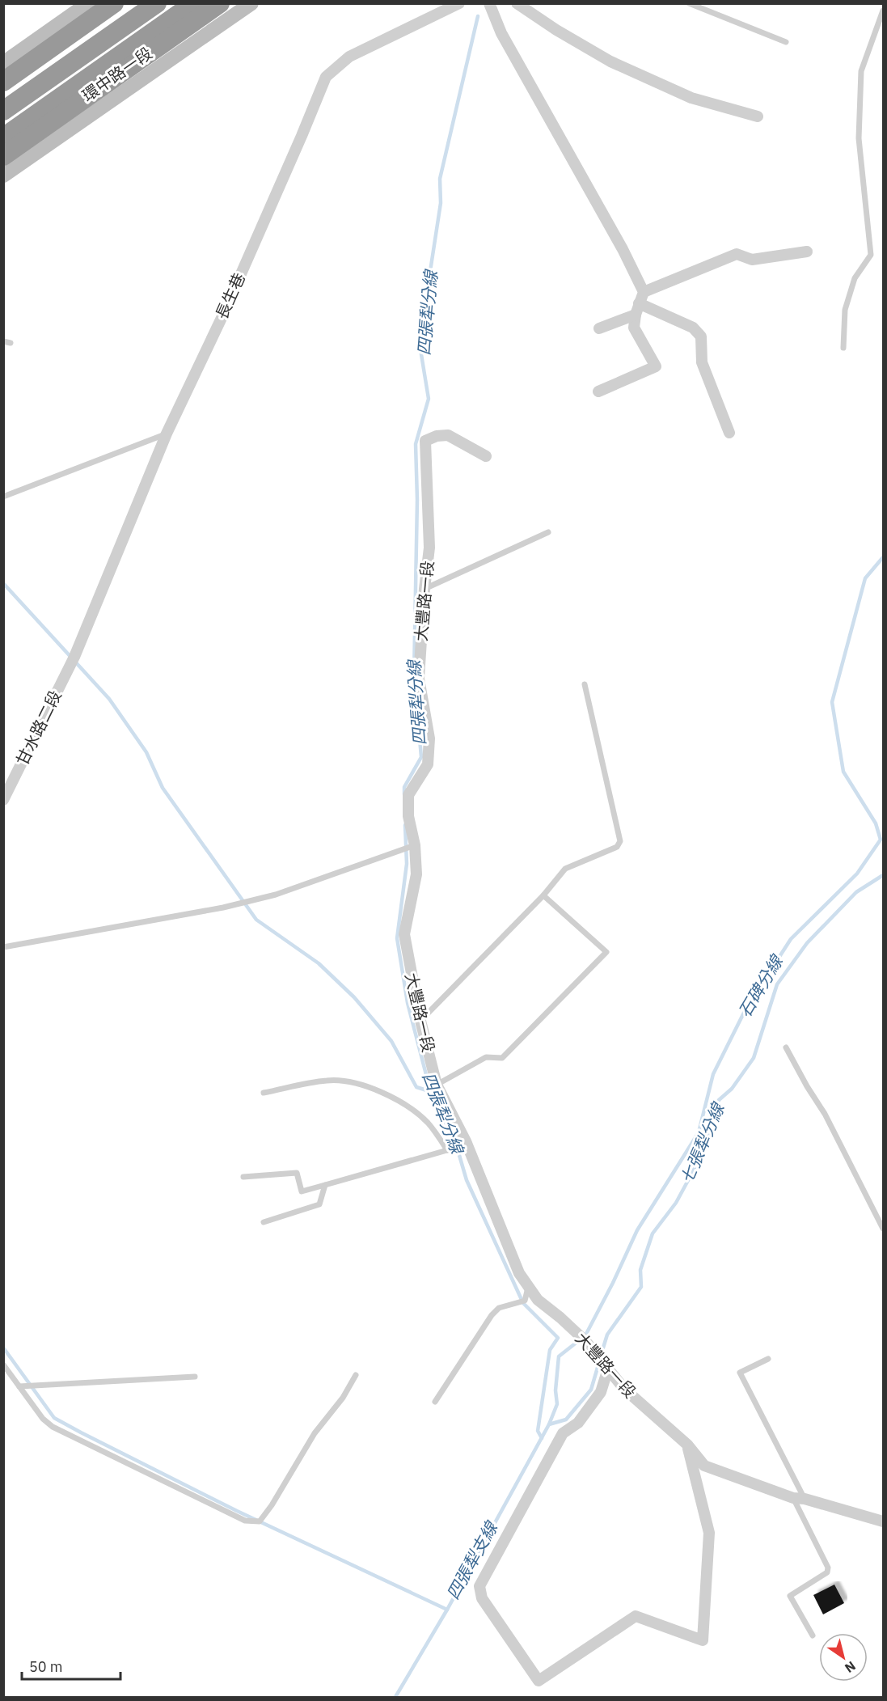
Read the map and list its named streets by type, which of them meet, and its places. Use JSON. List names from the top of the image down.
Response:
{
  "streets": {
    "street": [
      "環中路一段",
      "長生巷",
      "大豐路一段",
      "甘水路二段"
    ]
  },
  "crossings": [
    ["長生巷", "甘水路二段"]
  ],
  "water": [
    "四張犁分線",
    "石碑分線",
    "七張犁分線",
    "四張犁支線"
  ],
  "scale_bar": "50 m",
  "north": "bottom right"
}
